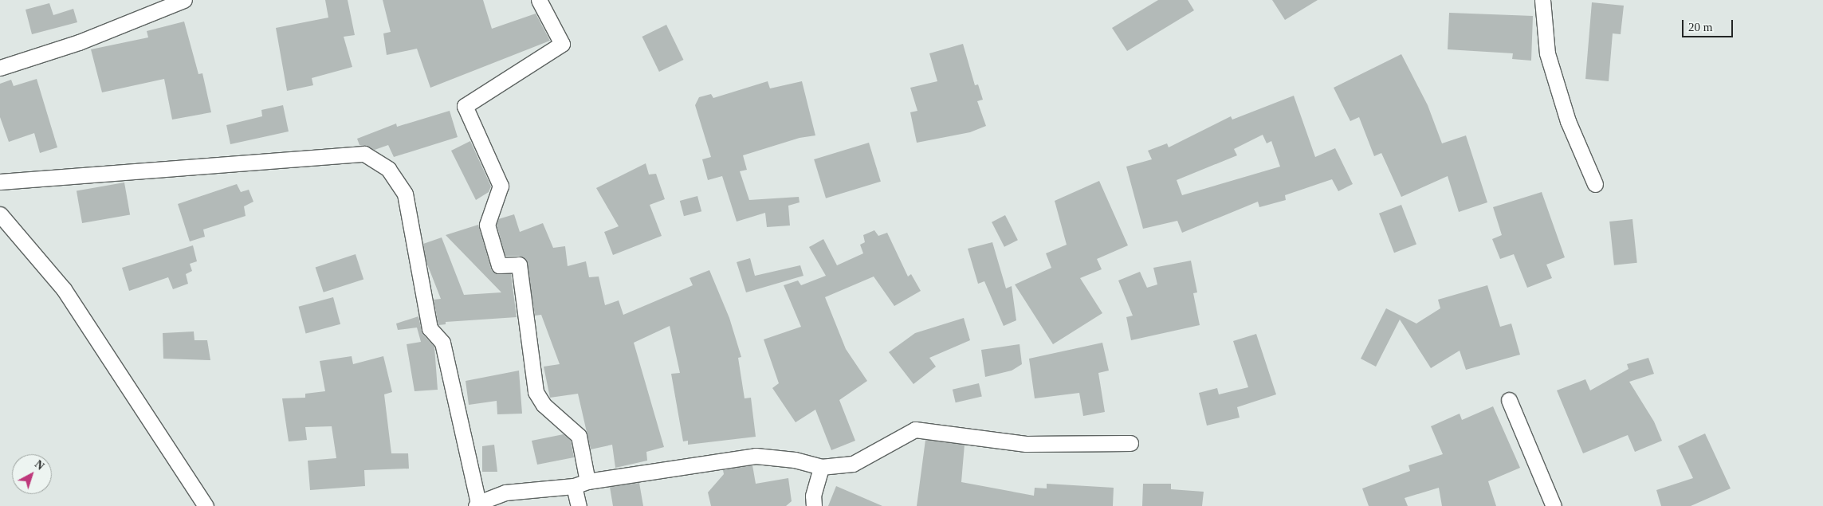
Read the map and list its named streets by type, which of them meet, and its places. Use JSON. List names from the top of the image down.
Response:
{
  "scale_bar": "20 m",
  "north": "top right"
}
